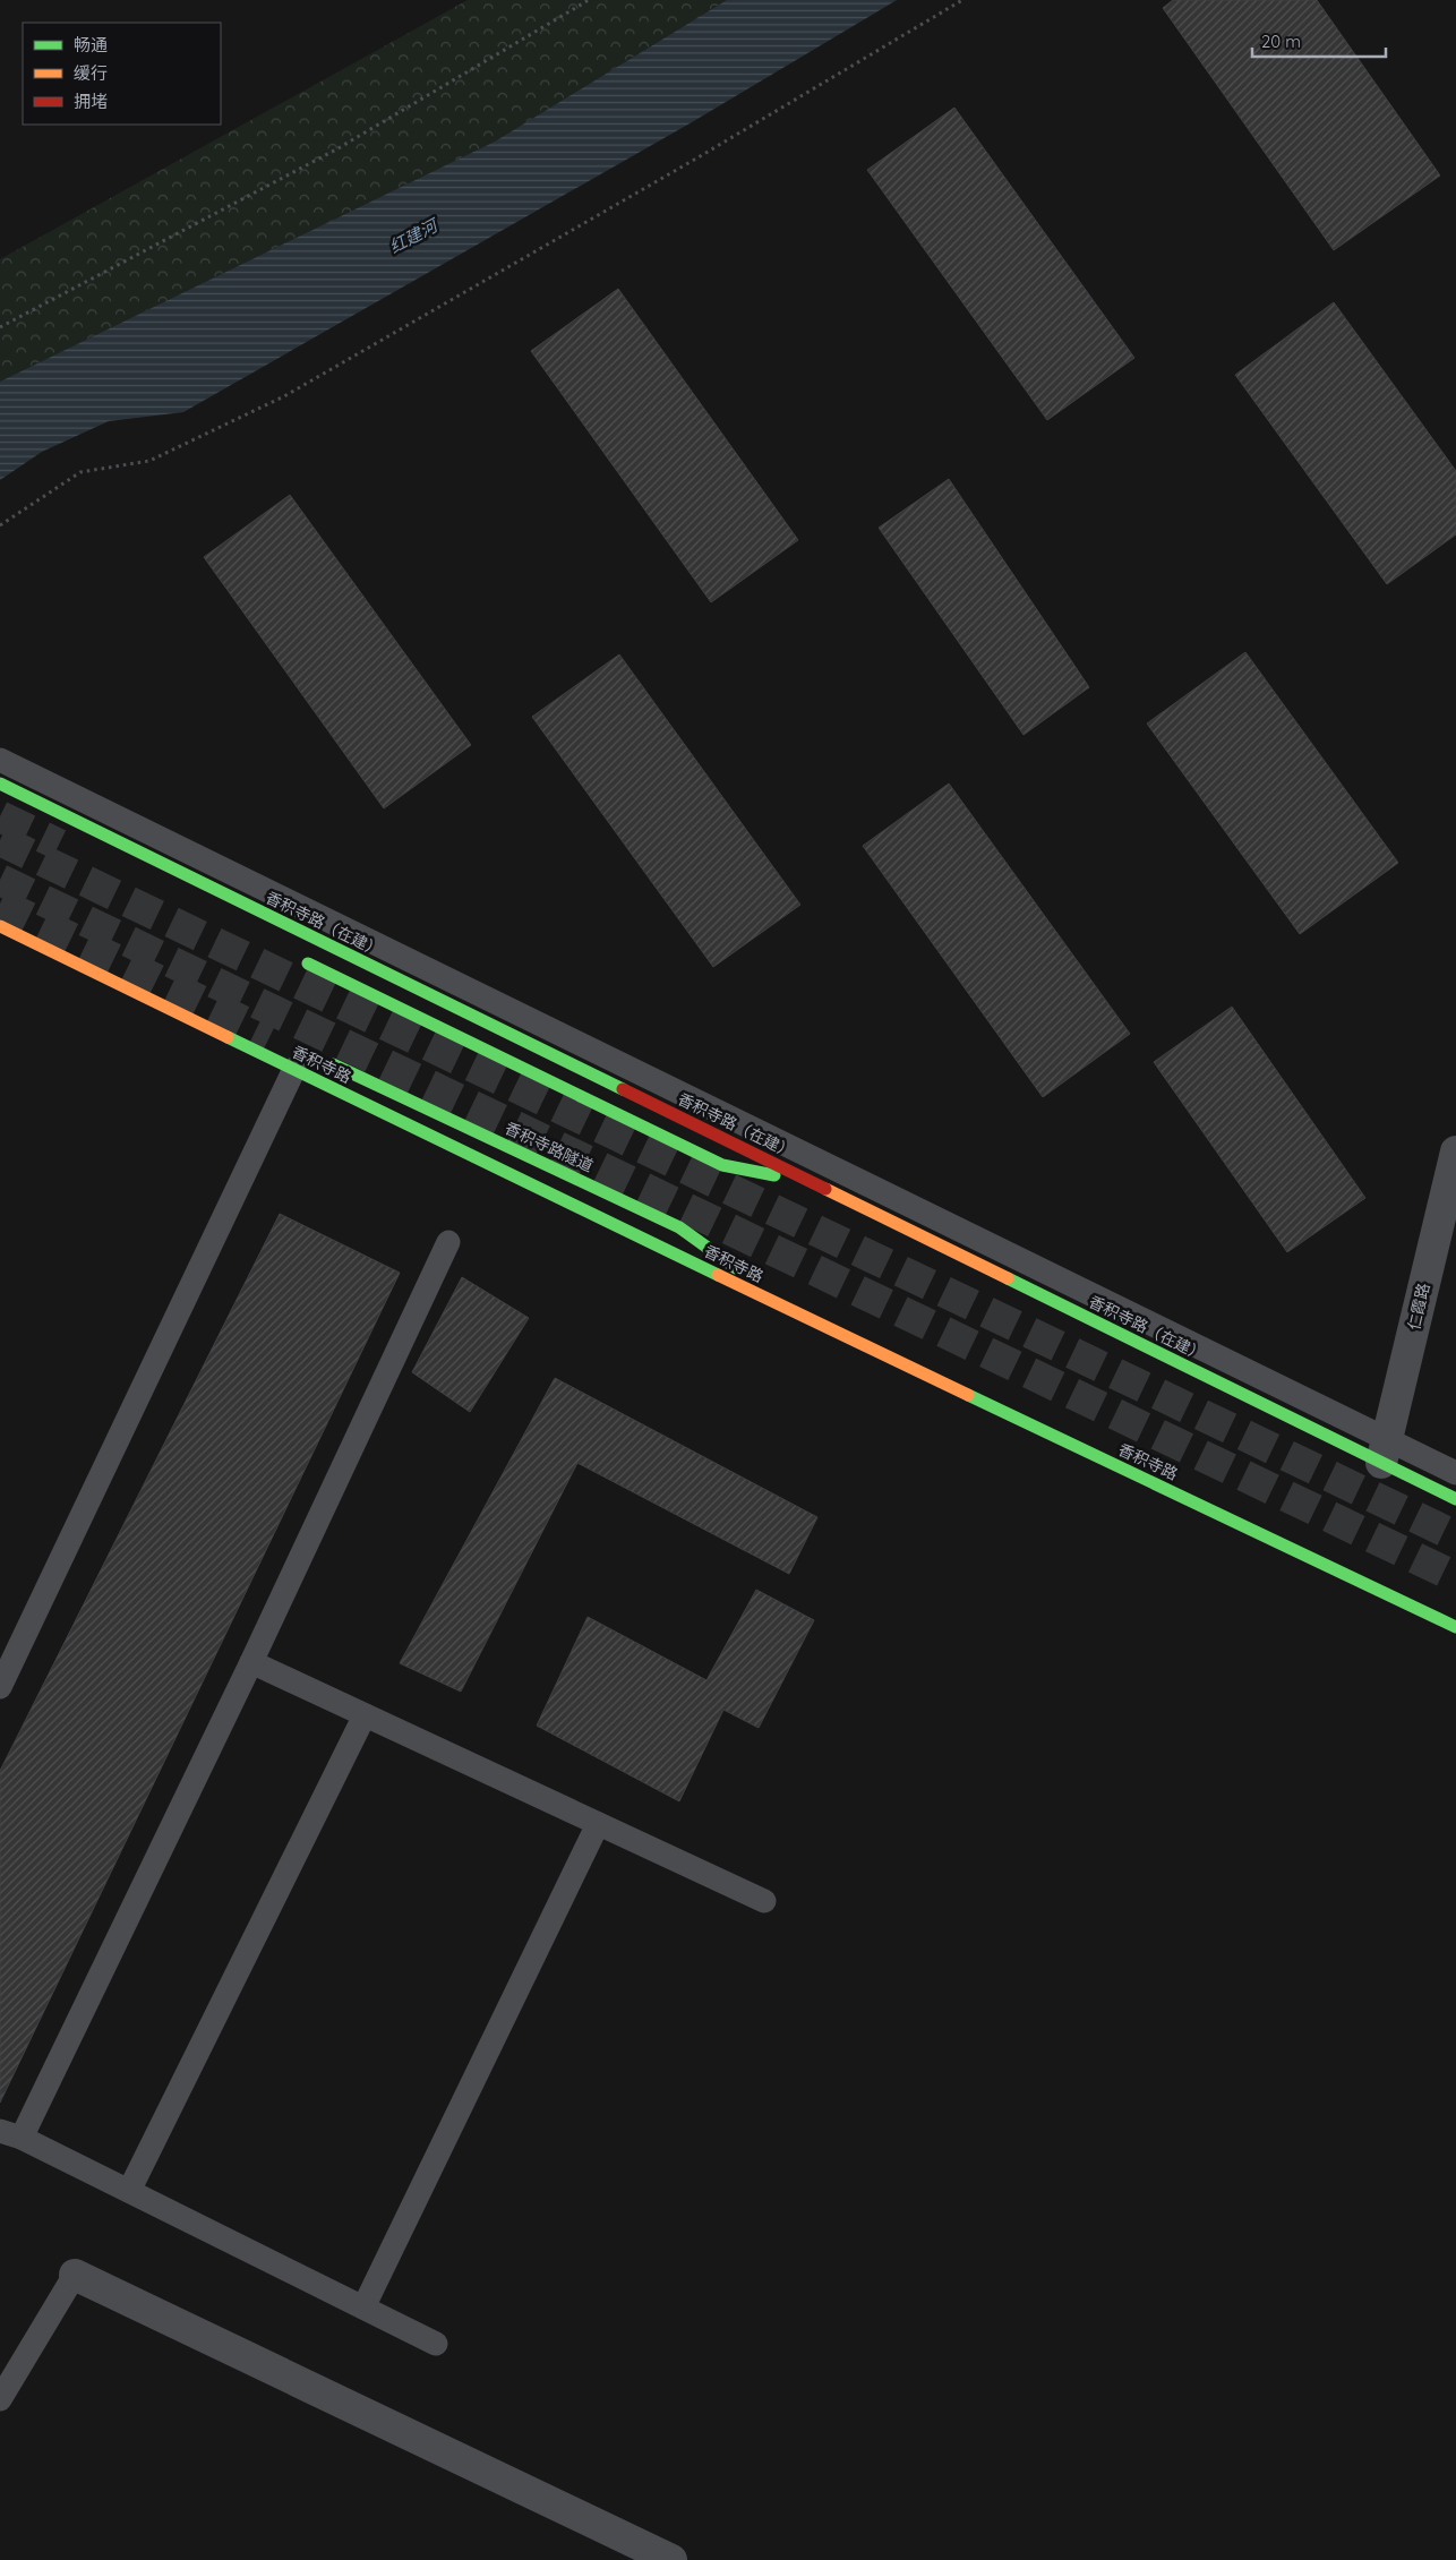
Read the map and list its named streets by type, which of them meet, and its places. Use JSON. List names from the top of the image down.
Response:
{
  "streets": {
    "main road": ["香积寺路（在建）", "香积寺路", "香积寺路隧道"],
    "street": ["仁霞路"]
  },
  "crossings": [
    ["香积寺路（在建）", "仁霞路"],
    ["香积寺路", "香积寺路隧道"]
  ],
  "water": ["红建河"],
  "legend": ["畅通", "缓行", "拥堵"],
  "scale_bar": "20 m"
}
